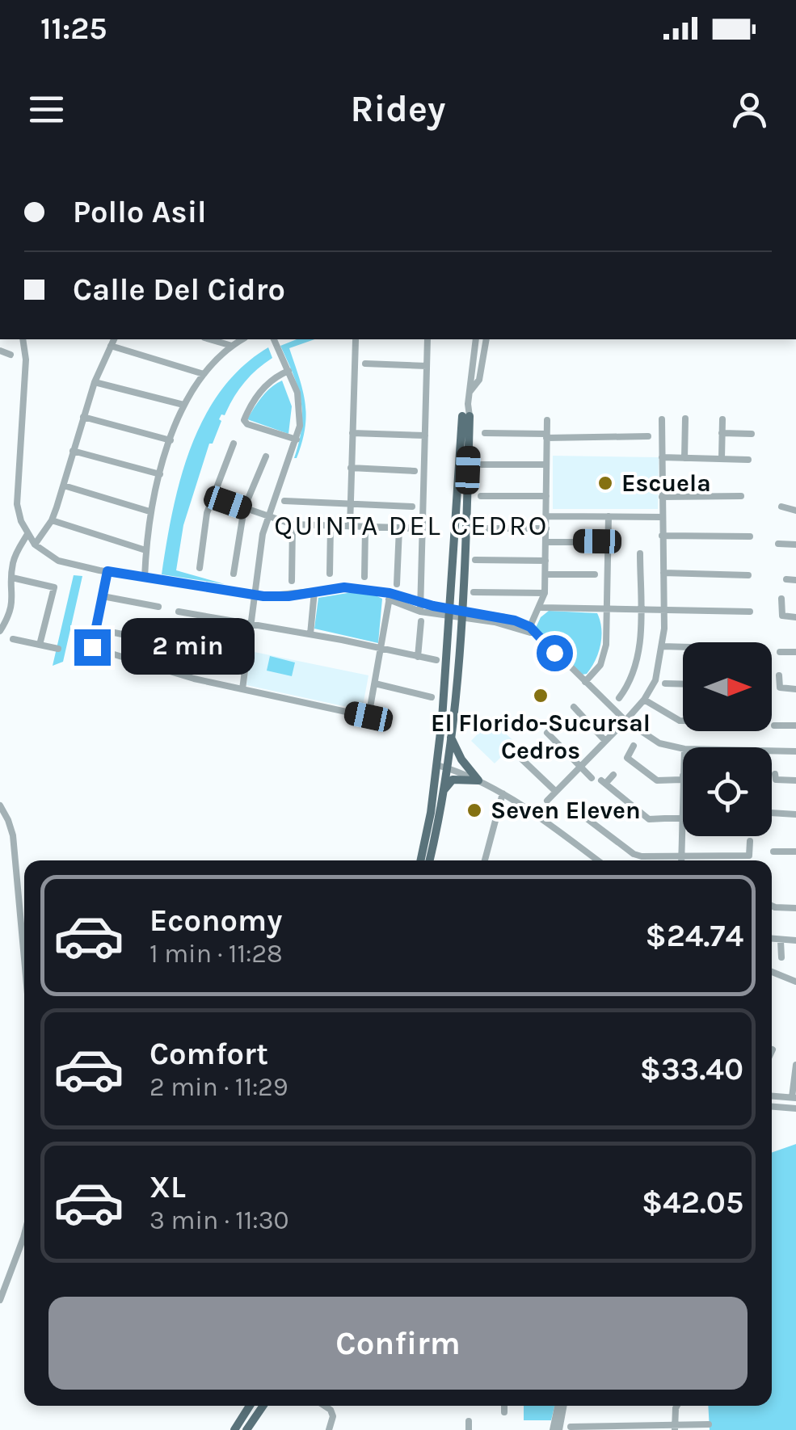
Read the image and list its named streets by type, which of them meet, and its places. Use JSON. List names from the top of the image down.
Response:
{
  "districts": ["QUINTA DEL CEDRO"],
  "places": ["Escuela", "El Florido-Sucursal Cedros", "Seven Eleven"],
  "north": "right",
  "page": {
    "status": "11:25",
    "header": "Ridey",
    "banner": ["Pollo Asil", "Calle Del Cidro"],
    "bubble": "2 min",
    "list": [
      {
        "name": "Economy",
        "note": "1 min · 11:28",
        "value": "$24.74"
      },
      {
        "name": "Comfort",
        "note": "2 min · 11:29",
        "value": "$33.40"
      },
      {
        "name": "XL",
        "note": "3 min · 11:30",
        "value": "$42.05"
      }
    ],
    "buttons": "Confirm"
  }
}
